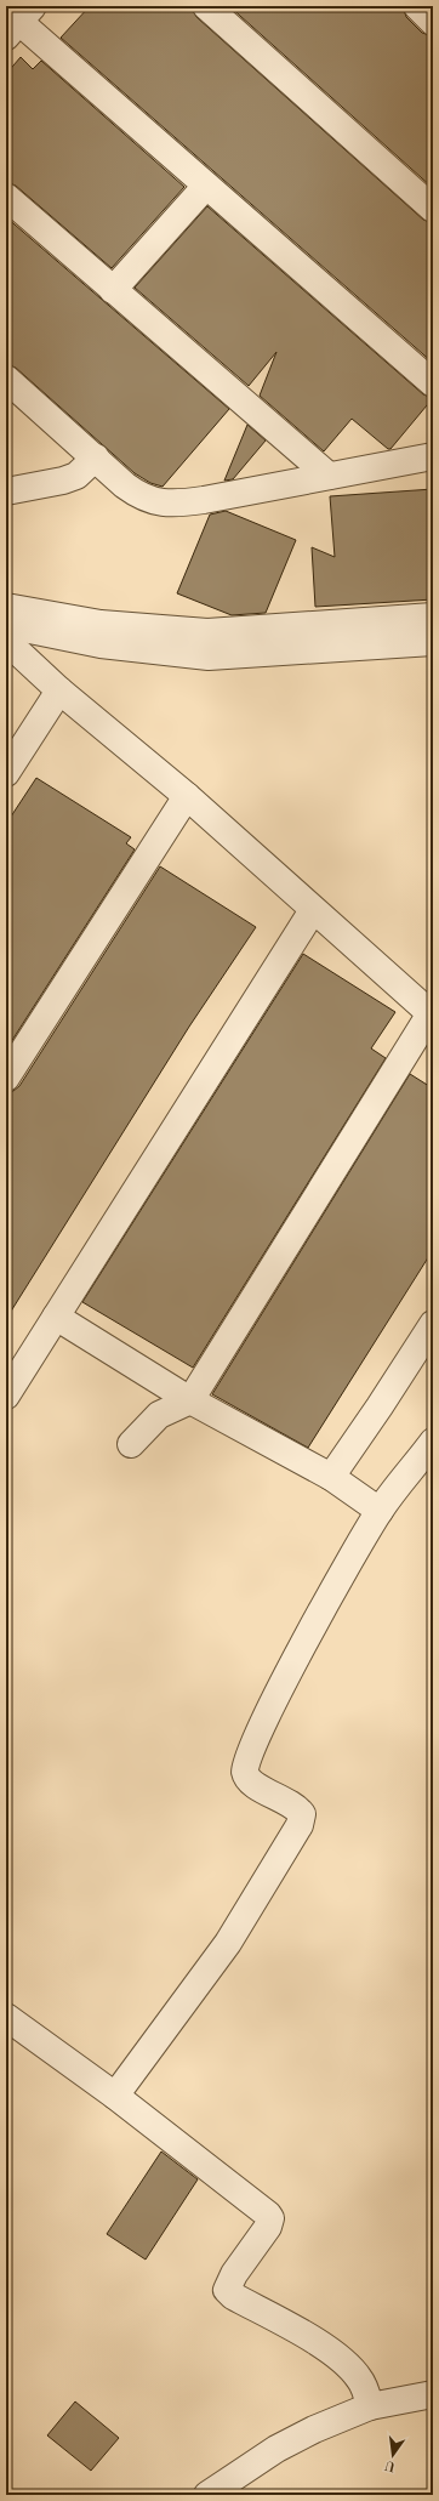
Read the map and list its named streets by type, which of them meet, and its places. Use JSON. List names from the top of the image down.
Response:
{
  "north": "bottom"
}
